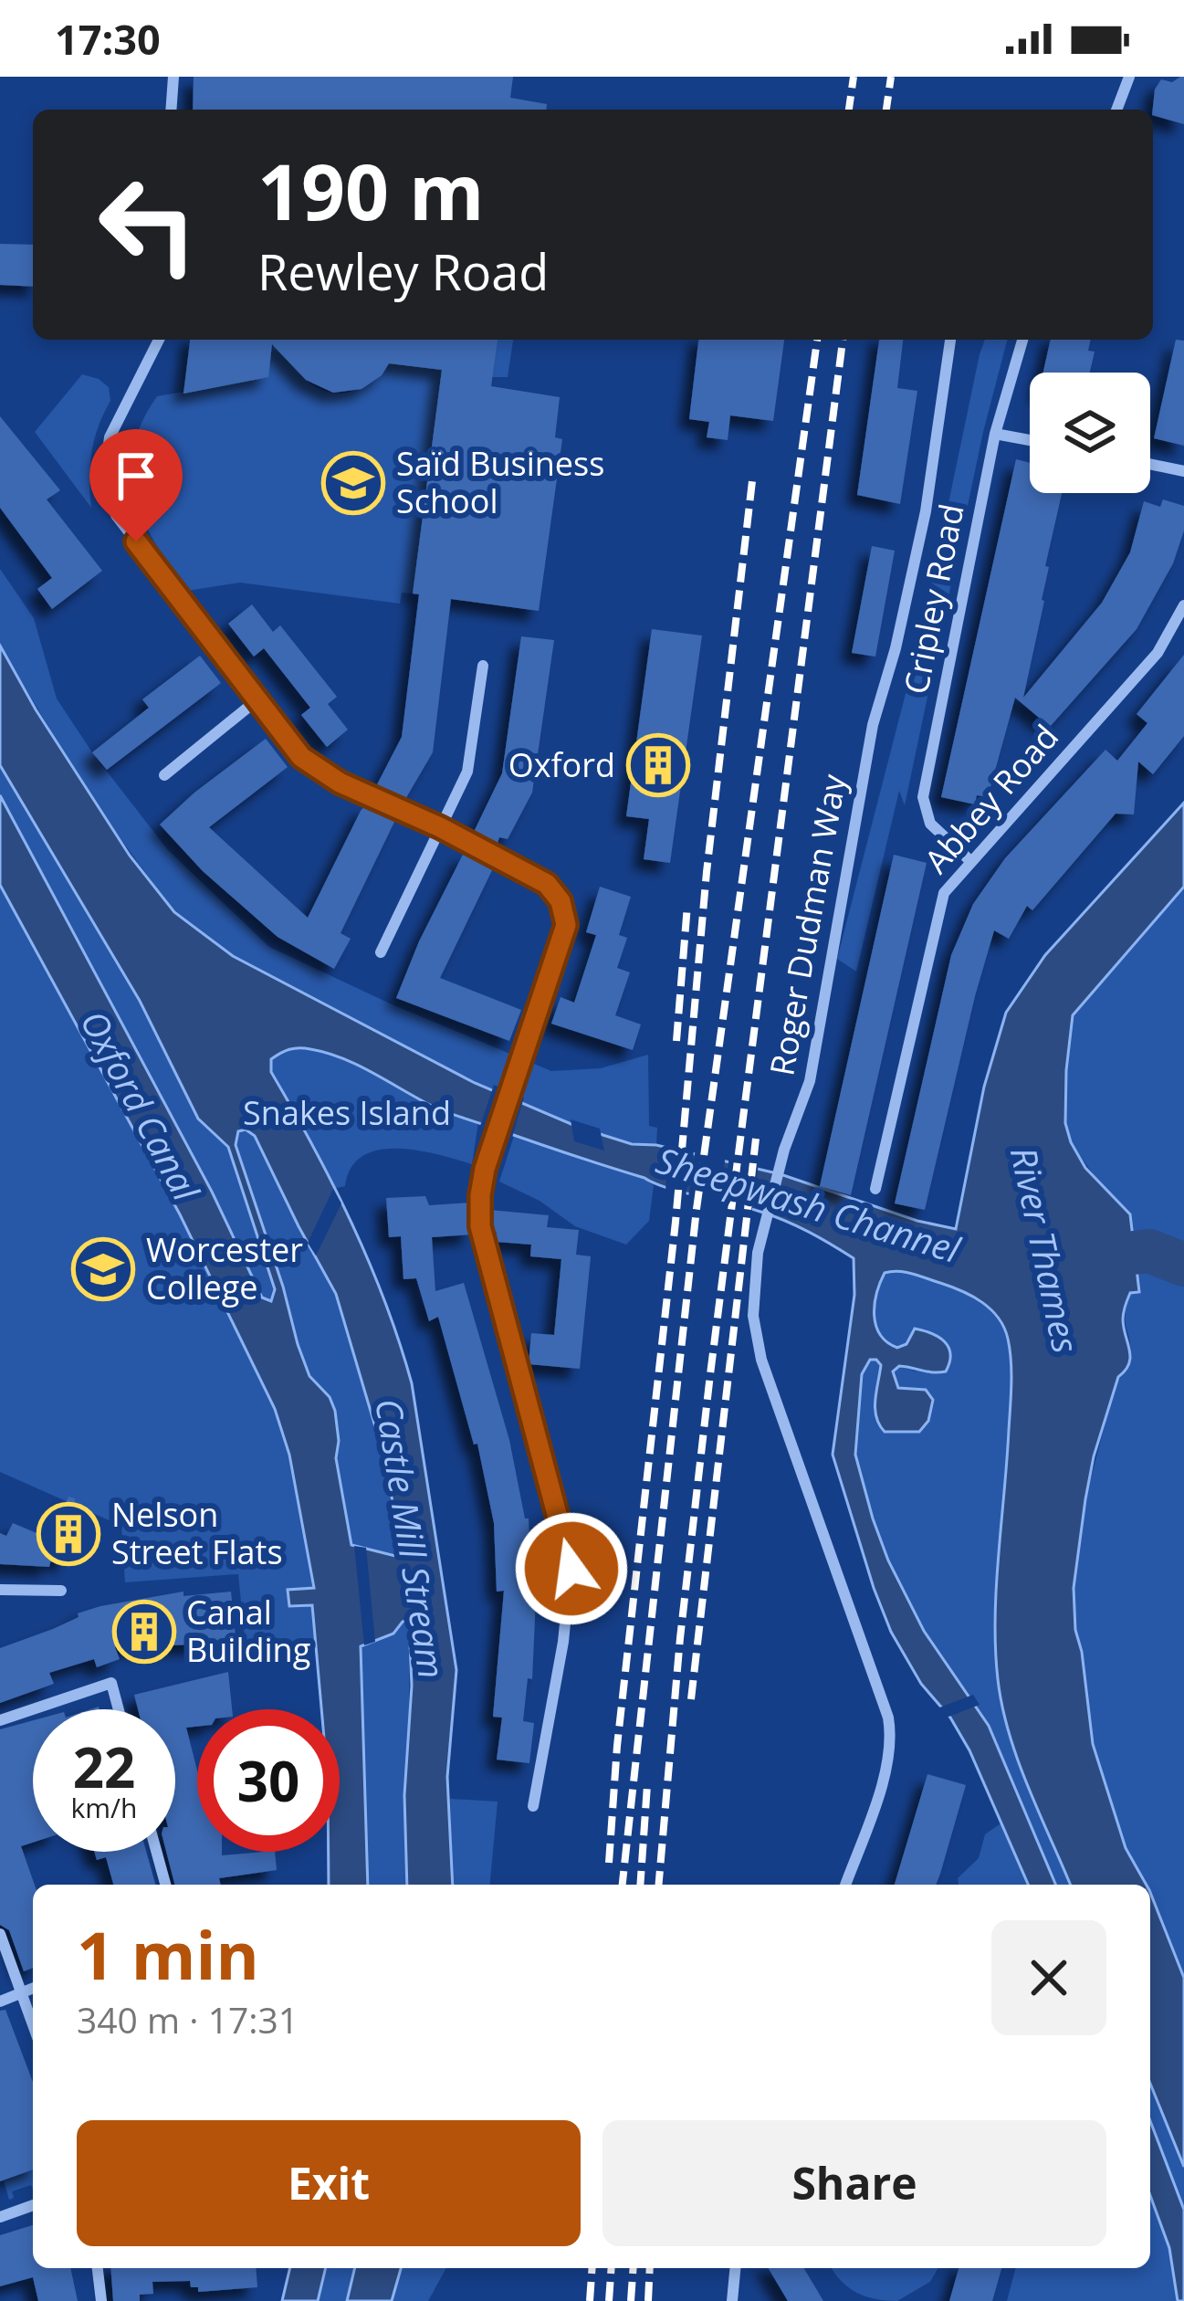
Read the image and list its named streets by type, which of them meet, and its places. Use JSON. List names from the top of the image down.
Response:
{
  "streets": {
    "street": ["Cripley Road", "Abbey Road", "Roger Dudman Way"]
  },
  "crossings": [
    ["Cripley Road", "Abbey Road"]
  ],
  "water": [
    "Oxford Canal",
    "Sheepwash Channel",
    "River Thames",
    "Castle Mill Stream"
  ],
  "parks": ["Snakes Island"],
  "places": {
    "school or university": ["Saïd Business School", "Worcester College"],
    "building": ["Oxford", "Nelson Street Flats", "Canal Building"]
  },
  "page": {
    "status": "17:30",
    "turn": ["190 m", "Rewley Road"],
    "speed": "22 km/h",
    "limit": "30",
    "heading": ["1 min", "340 m · 17:31"],
    "buttons": ["Exit", "Share"]
  }
}
